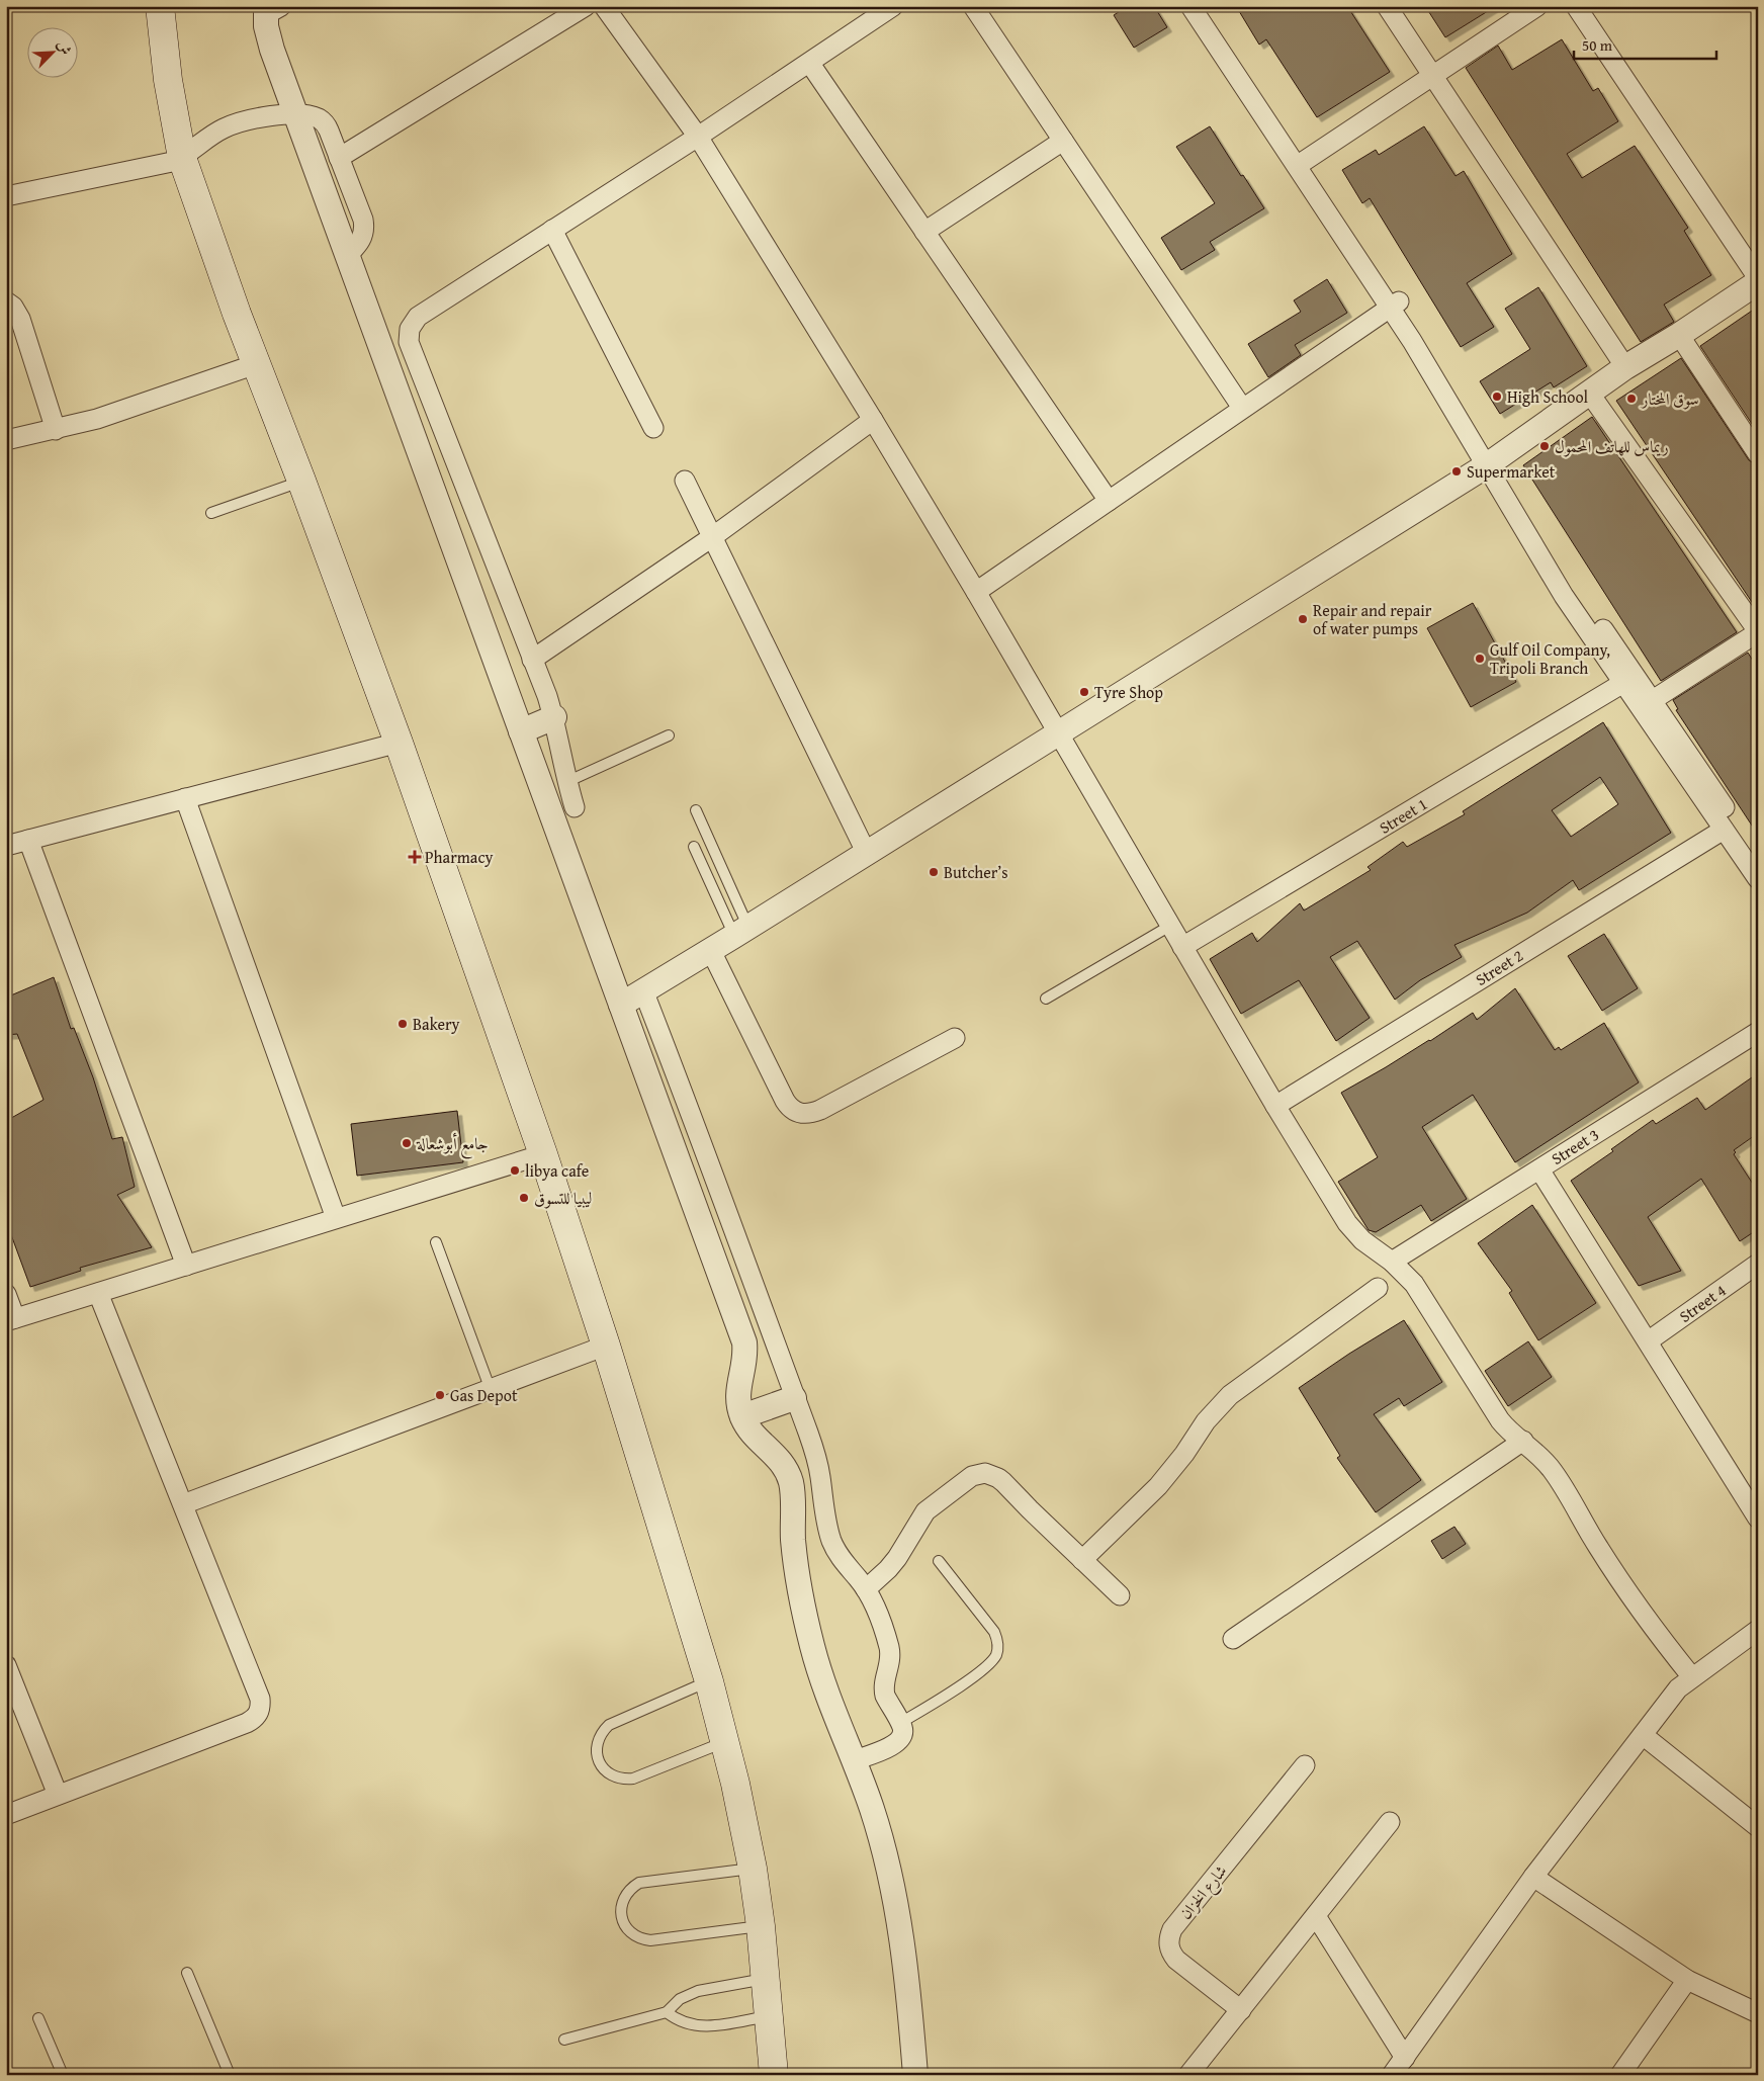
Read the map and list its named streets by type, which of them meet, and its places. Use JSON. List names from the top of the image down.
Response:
{
  "streets": {
    "street": [
      "Street 1",
      "Street 2",
      "Street 3",
      "Street 4",
      "شارع الخزان"
    ]
  },
  "places": {
    "other": [
      "High School",
      "سوق المختار",
      "ريماس للهاتف المحمول",
      "Supermarket",
      "Repair and repair of water pumps",
      "Gulf Oil Company, Tripoli Branch",
      "Tyre Shop",
      "Butcher’s",
      "Bakery",
      "جامع أبوشعالة",
      "libya cafe",
      "ليبيا للتسوق",
      "Gas Depot"
    ],
    "health": ["Pharmacy"]
  },
  "scale_bar": "50 m",
  "north": "top right"
}
